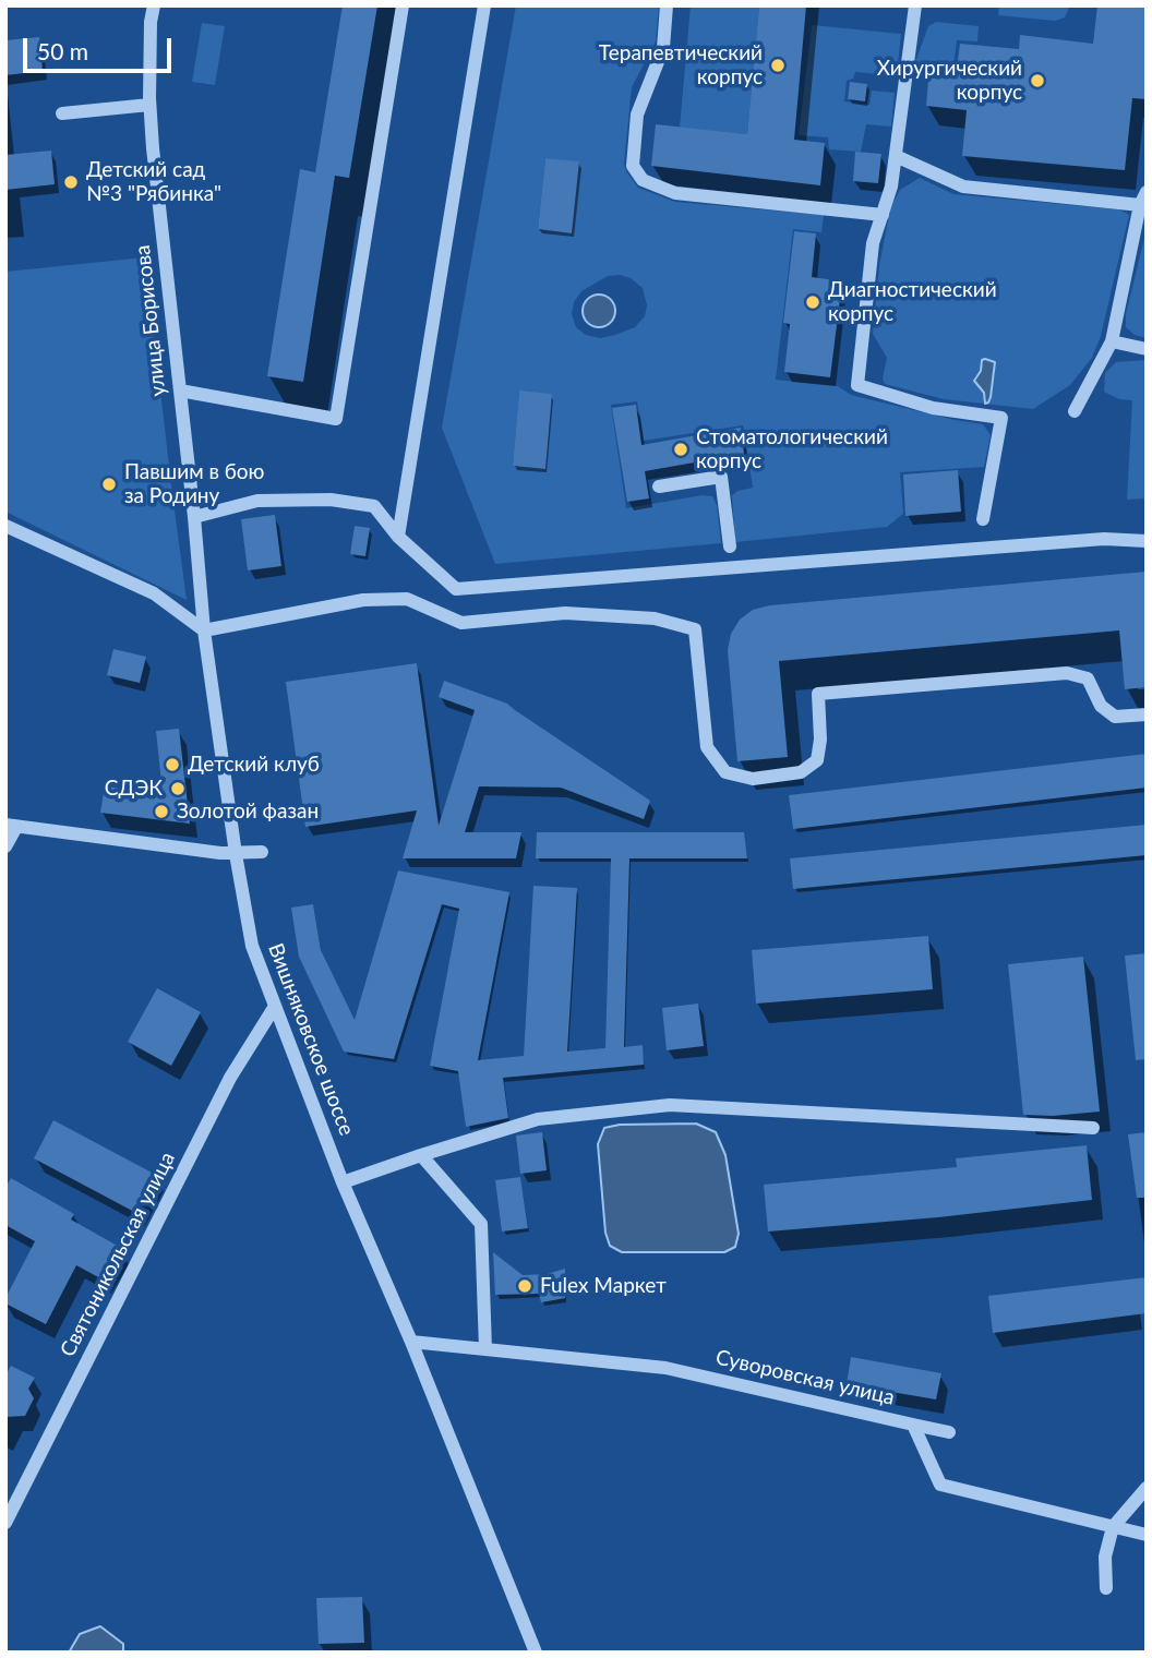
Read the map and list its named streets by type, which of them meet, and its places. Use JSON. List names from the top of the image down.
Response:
{
  "streets": {
    "street": [
      "улица Борисова",
      "Вишняковское шоссе",
      "Святоникольская улица",
      "Суворовская улица"
    ]
  },
  "crossings": [
    ["улица Борисова", "Вишняковское шоссе"],
    ["Вишняковское шоссе", "Святоникольская улица"],
    ["Вишняковское шоссе", "Суворовская улица"]
  ],
  "places": [
    "Терапевтический корпус",
    "Хирургический корпус",
    "Детский сад №3 \"Рябинка\"",
    "Диагностический корпус",
    "Стоматологический корпус",
    "Павшим в бою за Родину",
    "Детский клуб",
    "СДЭК",
    "Золотой фазан",
    "Fulex Маркет"
  ],
  "scale_bar": "50 m"
}
